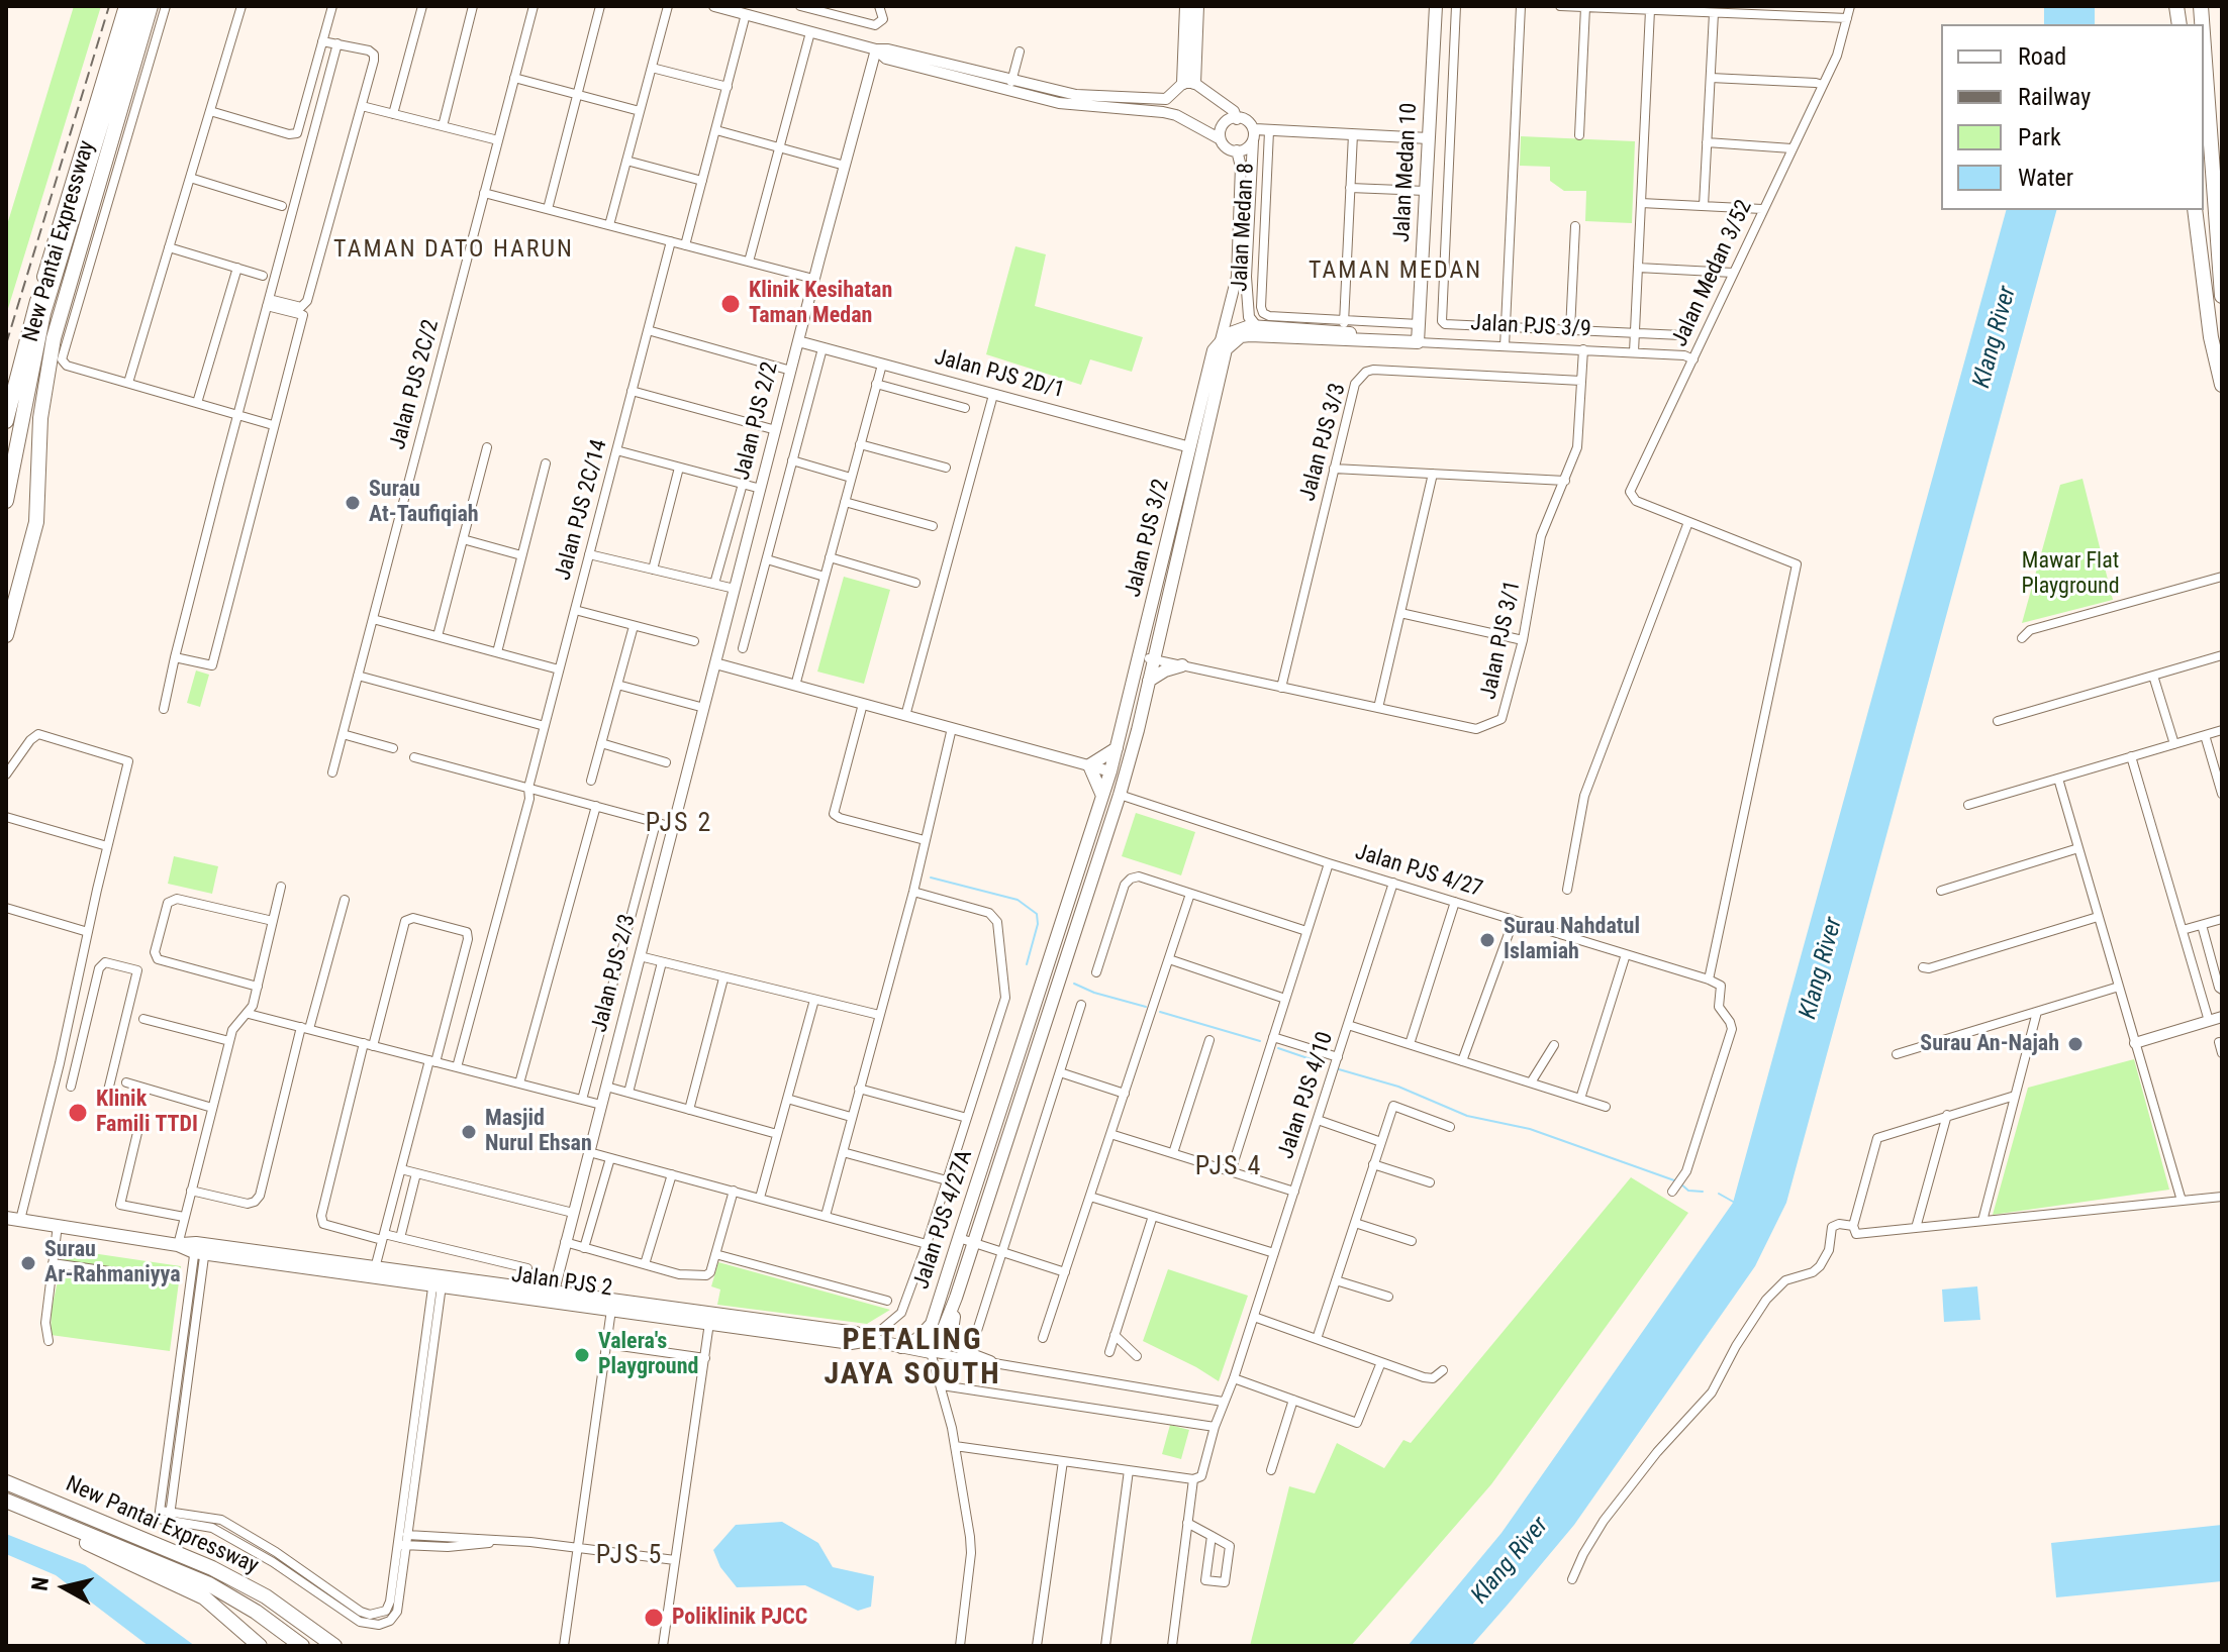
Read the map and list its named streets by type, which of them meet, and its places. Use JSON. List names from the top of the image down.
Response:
{
  "streets": {
    "highway": ["New Pantai Expressway"],
    "main road": [
      "Jalan Medan 10",
      "Jalan PJS 3/9",
      "Jalan PJS 3/2",
      "Jalan PJS 4/27A",
      "Jalan PJS 2"
    ],
    "street": [
      "Jalan Medan 8",
      "Jalan Medan 3/52",
      "Jalan PJS 2D/1",
      "Jalan PJS 2C/2",
      "Jalan PJS 2/2",
      "Jalan PJS 3/3",
      "Jalan PJS 2C/14",
      "Jalan PJS 3/1",
      "Jalan PJS 4/27",
      "Jalan PJS 2/3",
      "Jalan PJS 4/10"
    ]
  },
  "crossings": [
    ["Jalan Medan 10", "Jalan Medan 8"],
    ["Jalan Medan 10", "Jalan PJS 3/9"],
    ["Jalan Medan 8", "Jalan PJS 3/9"],
    ["Jalan Medan 3/52", "Jalan PJS 3/9"],
    ["Jalan PJS 3/9", "Jalan PJS 3/2"],
    ["Jalan PJS 3/9", "Jalan PJS 3/1"],
    ["Jalan PJS 2D/1", "Jalan PJS 2/2"],
    ["Jalan PJS 2D/1", "Jalan PJS 3/2"],
    ["Jalan PJS 2/2", "Jalan PJS 2/3"],
    ["Jalan PJS 3/3", "Jalan PJS 3/1"],
    ["Jalan PJS 3/2", "Jalan PJS 3/1"],
    ["Jalan PJS 3/2", "Jalan PJS 4/27"],
    ["Jalan PJS 3/2", "Jalan PJS 4/27A"],
    ["Jalan PJS 4/27", "Jalan PJS 4/10"],
    ["Jalan PJS 4/27", "Jalan PJS 4/27A"],
    ["Jalan PJS 2/3", "Jalan PJS 2"],
    ["Jalan PJS 4/27A", "Jalan PJS 2"]
  ],
  "districts": [
    "TAMAN DATO HARUN",
    "TAMAN MEDAN",
    "PJS 2",
    "PJS 4",
    "PETALING JAYA SOUTH",
    "PJS 5"
  ],
  "water": ["Klang River"],
  "parks": ["Mawar Flat Playground"],
  "places": [
    "Klinik Kesihatan Taman Medan",
    "Surau At-Taufiqiah",
    "Surau Nahdatul Islamiah",
    "Surau An-Najah",
    "Klinik Famili TTDI",
    "Masjid Nurul Ehsan",
    "Surau Ar-Rahmaniyya",
    "Valera's Playground",
    "Poliklinik PJCC"
  ],
  "legend": [
    "Road",
    "Railway",
    "Park",
    "Water"
  ],
  "north": "left"
}
